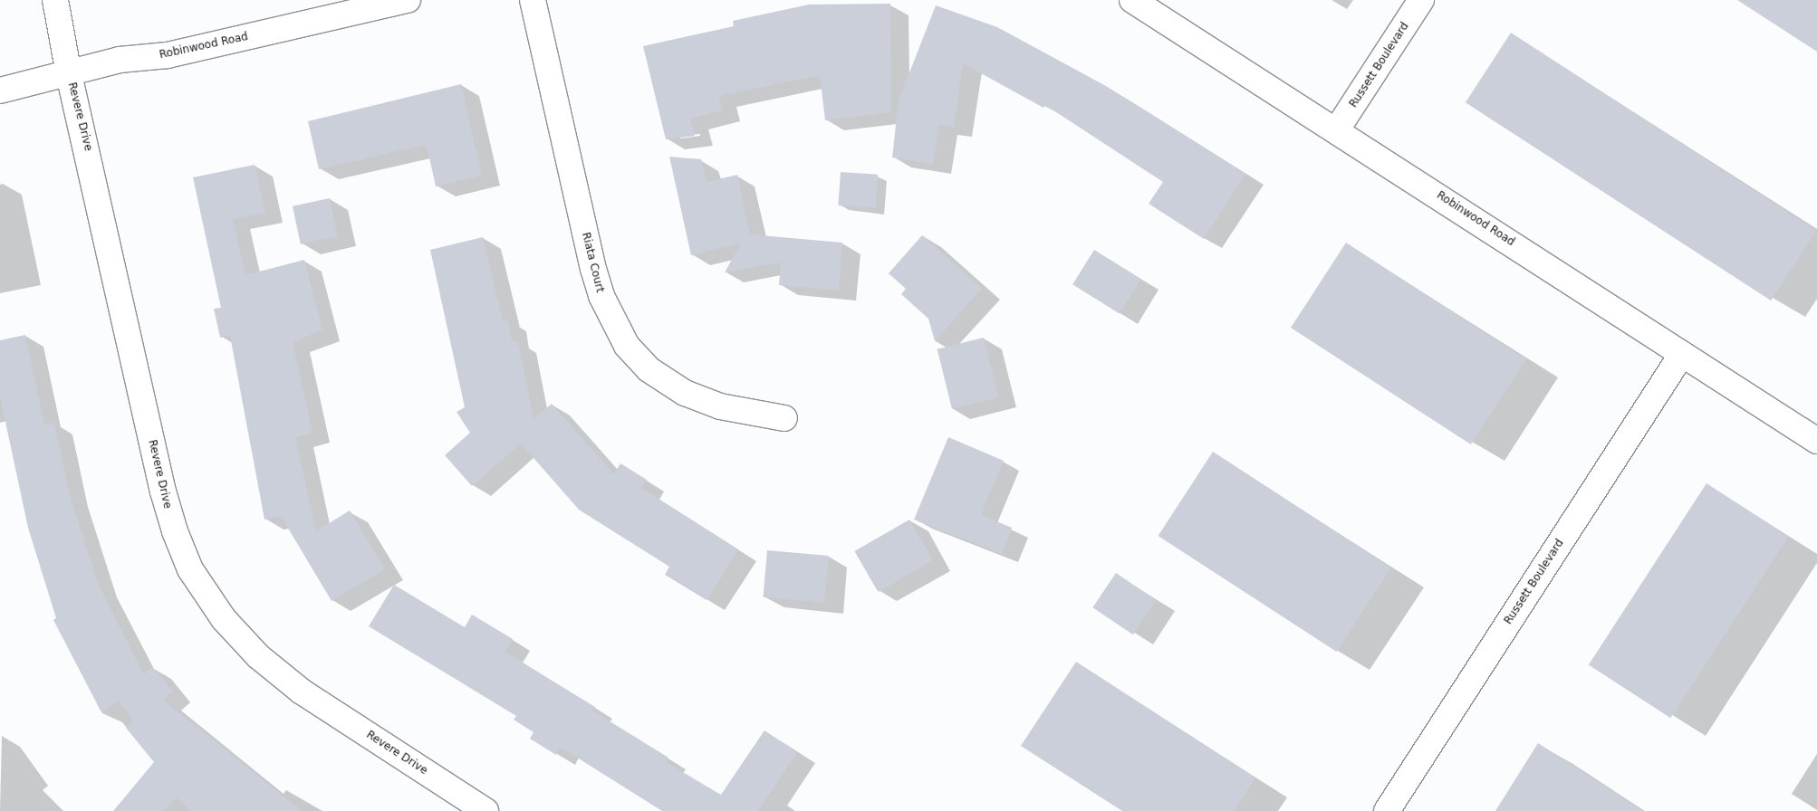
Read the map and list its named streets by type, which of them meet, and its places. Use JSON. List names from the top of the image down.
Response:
{
  "streets": {
    "street": [
      "Robinwood Road",
      "Russett Boulevard",
      "Revere Drive",
      "Riata Court"
    ]
  },
  "crossings": [
    ["Robinwood Road", "Russett Boulevard"],
    ["Robinwood Road", "Revere Drive"]
  ]
}
